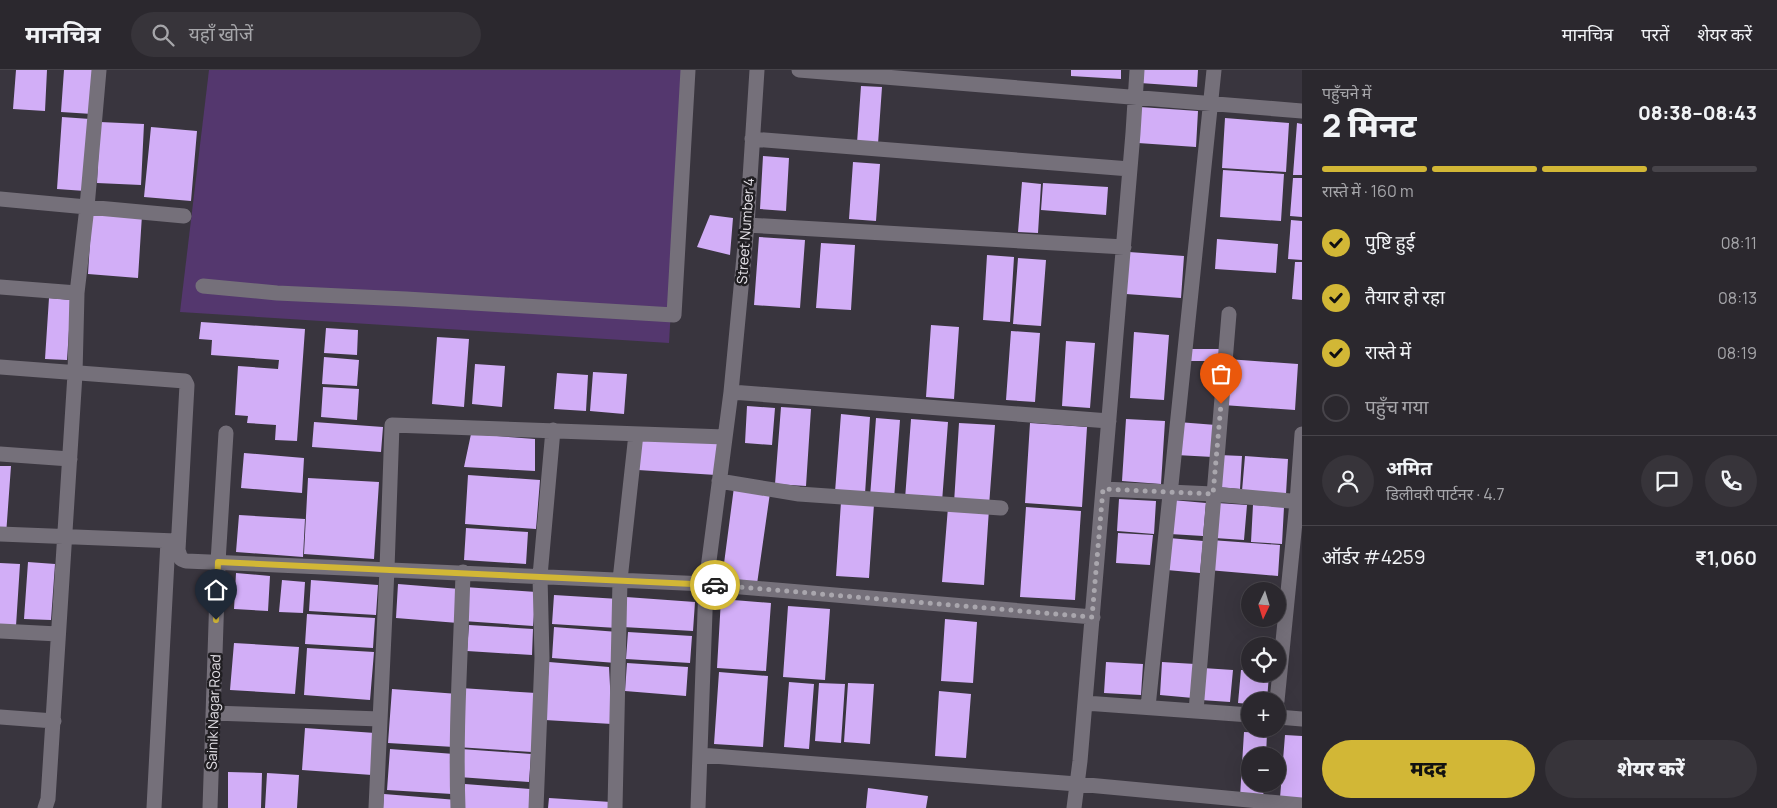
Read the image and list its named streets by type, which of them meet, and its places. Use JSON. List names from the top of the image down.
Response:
{
  "streets": {
    "street": ["Street Number 4", "Sainik Nagar Road"]
  },
  "north": "bottom",
  "page": {
    "header": "मानचित्र",
    "search": "यहाँ खोजें",
    "nav": ["मानचित्र", "परतें", "शेयर करें"],
    "heading": ["2 मिनट", "पहुँचने में", "08:38–08:43"],
    "panel": [
      "अमित",
      "डिलीवरी पार्टनर · 4.7",
      "ऑर्डर #4259",
      "₹1,060"
    ],
    "bar": "रास्ते में · 160 m",
    "list": [
      ["पुष्टि हुई", "08:11"],
      ["तैयार हो रहा", "08:13"],
      ["रास्ते में", "08:19"],
      "पहुँच गया"
    ],
    "map_buttons": ["+", "−"],
    "buttons": ["मदद", "शेयर करें"]
  }
}
